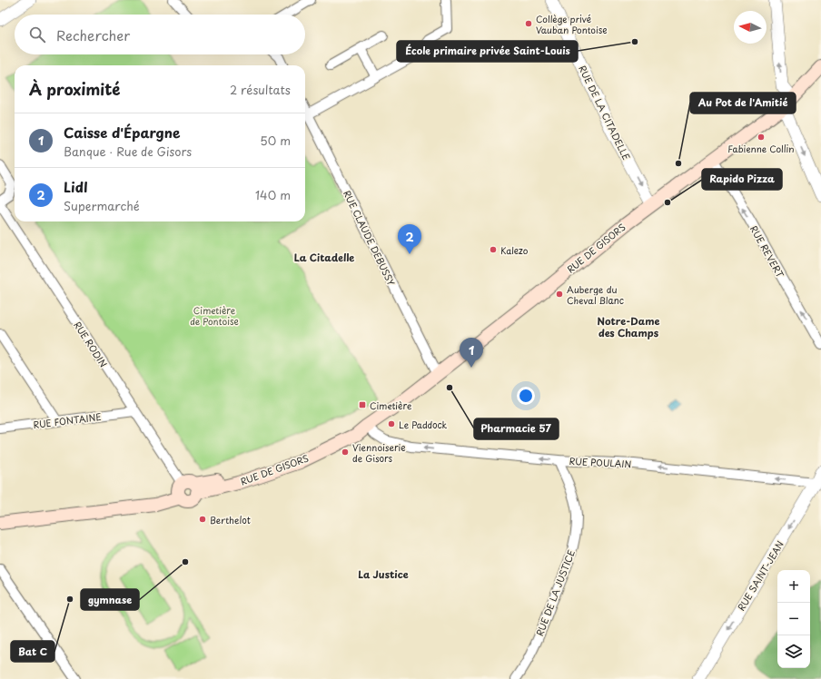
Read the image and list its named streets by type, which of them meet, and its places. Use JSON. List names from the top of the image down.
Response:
{
  "streets": {
    "main road": ["RUE DE GISORS"],
    "street": [
      "RUE DE LA CITADELLE",
      "RUE CLAUDE DEBUSSY",
      "RUE REVERT",
      "RUE RODIN",
      "RUE FONTAINE",
      "RUE POULAIN",
      "RUE SAINT-JEAN",
      "RUE DE LA JUSTICE"
    ]
  },
  "crossings": [
    ["RUE DE LA CITADELLE", "RUE DE GISORS"],
    ["RUE CLAUDE DEBUSSY", "RUE DE GISORS"],
    ["RUE DE GISORS", "RUE REVERT"],
    ["RUE DE GISORS", "RUE RODIN"],
    ["RUE DE GISORS", "RUE POULAIN"],
    ["RUE RODIN", "RUE FONTAINE"],
    ["RUE POULAIN", "RUE SAINT-JEAN"],
    ["RUE POULAIN", "RUE DE LA JUSTICE"]
  ],
  "one_way": [
    "RUE DE LA CITADELLE",
    "RUE REVERT",
    "RUE POULAIN",
    "RUE SAINT-JEAN"
  ],
  "districts": ["La Citadelle", "Notre-Dame des Champs", "La Justice"],
  "parks": ["Cimetière de Pontoise"],
  "places": {
    "other": [
      "Collège privé Vauban Pontoise",
      "École primaire privée Saint-Louis",
      "Fabienne Collin",
      "Au Pot de l'Amitié",
      "Rapido Pizza",
      "Kalezo",
      "Auberge du Cheval Blanc",
      "Pharmacie 57",
      "Le Paddock",
      "Viennoiserie de Gisors",
      "Berthelot",
      "gymnase",
      "Bat C"
    ],
    "transit": ["Cimetière"]
  },
  "north": "left",
  "page": {
    "search": "Rechercher",
    "heading": ["À proximité", "2 résultats"],
    "list": [
      {
        "mark": "1",
        "name": "Caisse d'Épargne",
        "note": "Banque · Rue de Gisors",
        "value": "50 m"
      },
      {
        "mark": "2",
        "name": "Lidl",
        "note": "Supermarché",
        "value": "140 m"
      }
    ],
    "pins": ["2", "1"],
    "map_buttons": ["+", "−"]
  }
}
